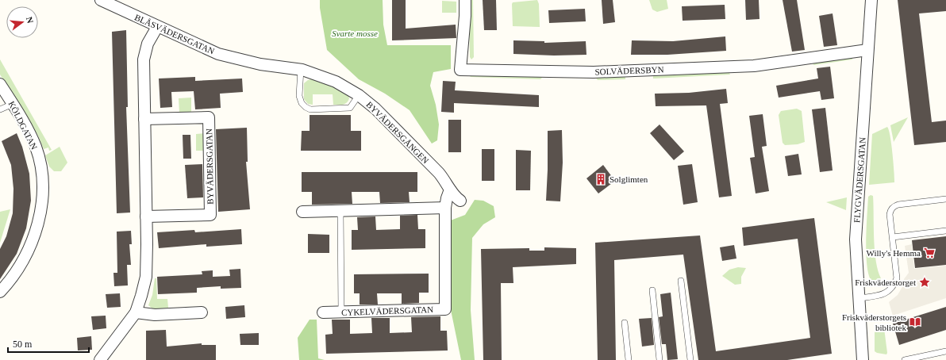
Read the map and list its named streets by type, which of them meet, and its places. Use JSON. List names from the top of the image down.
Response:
{
  "streets": {
    "street": [
      "BLÅSVÄDERSGATAN",
      "SOLVÄDERSBYN",
      "KÖLDGATAN",
      "BYVÄDERSGÅNGEN",
      "BYVÄDERSGATAN",
      "FLYGVÄDERSGATAN",
      "CYKELVÄDERSGATAN"
    ]
  },
  "crossings": [
    ["BLÅSVÄDERSGATAN", "BYVÄDERSGÅNGEN"],
    ["SOLVÄDERSBYN", "FLYGVÄDERSGATAN"],
    ["BYVÄDERSGÅNGEN", "CYKELVÄDERSGATAN"]
  ],
  "parks": ["Svarte mosse"],
  "places": {
    "building": ["Solglimten"],
    "supermarket": ["Willy's Hemma"],
    "place": ["Friskväderstorget"],
    "library": ["Friskväderstorgets bibliotek"]
  },
  "scale_bar": "50 m",
  "north": "right"
}
